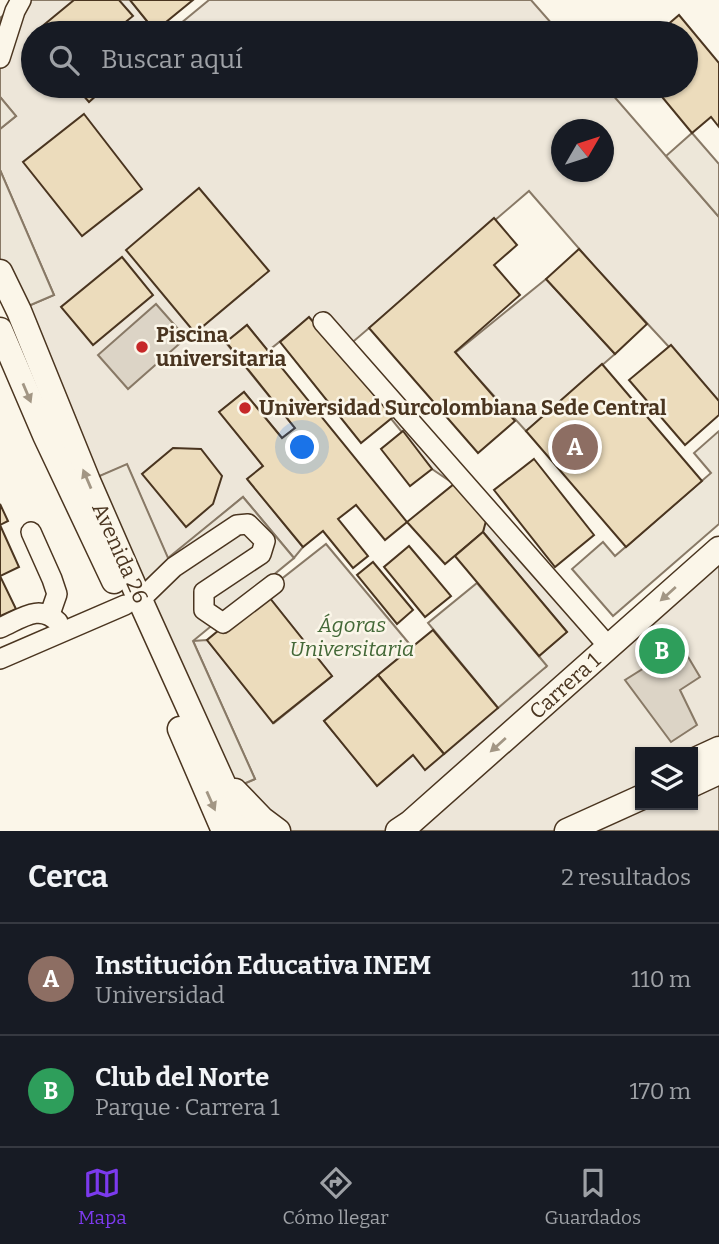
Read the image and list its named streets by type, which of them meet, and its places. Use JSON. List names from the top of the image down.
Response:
{
  "streets": {
    "main road": ["Avenida 26", "Carrera 1"]
  },
  "one_way": ["Carrera 1"],
  "parks": ["Ágoras Universitaria"],
  "places": ["Piscina universitaria", "Universidad Surcolombiana Sede Central"],
  "north": "top right",
  "page": {
    "search": "Buscar aquí",
    "pins": ["A", "B"],
    "heading": ["Cerca", "2 resultados"],
    "list": [
      {
        "mark": "A",
        "name": "Institución Educativa INEM",
        "note": "Universidad",
        "value": "110 m"
      },
      {
        "mark": "B",
        "name": "Club del Norte",
        "note": "Parque · Carrera 1",
        "value": "170 m"
      }
    ],
    "nav": ["Mapa", "Cómo llegar", "Guardados"]
  }
}
